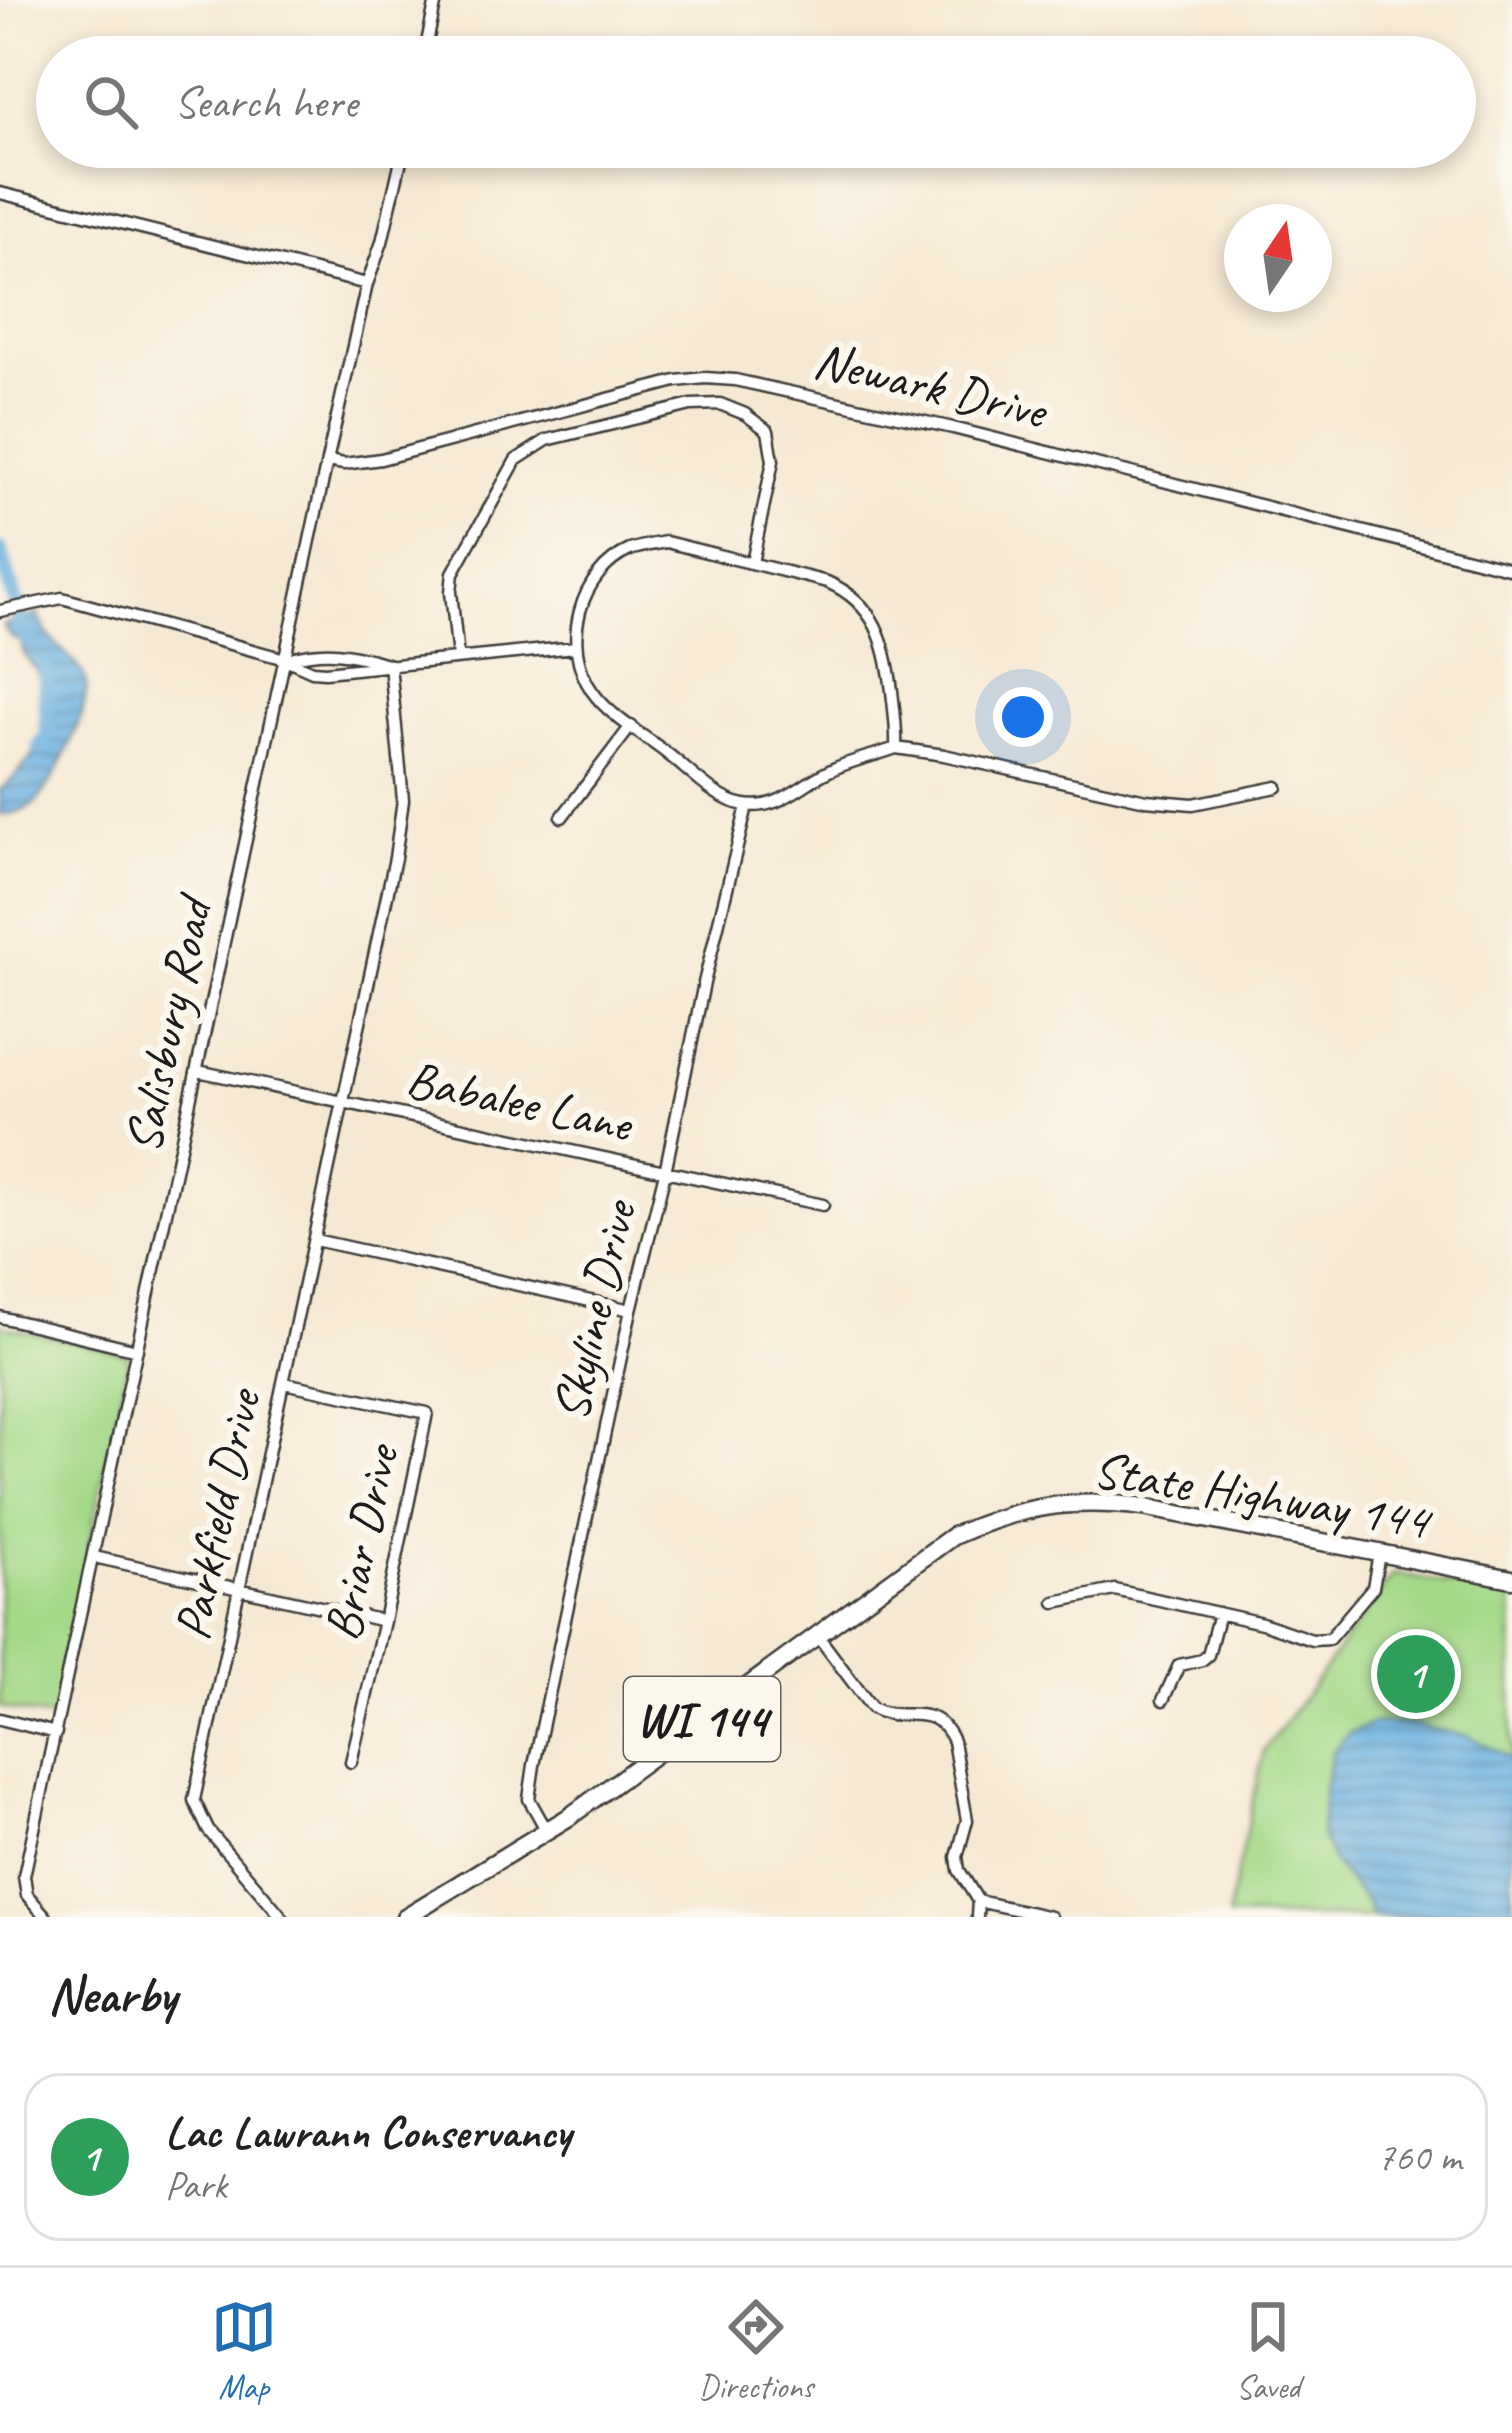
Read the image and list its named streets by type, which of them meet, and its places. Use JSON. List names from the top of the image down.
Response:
{
  "streets": {
    "main road": ["State Highway 144", "WI 144"],
    "street": [
      "Newark Drive",
      "Salisbury Road",
      "Babalee Lane",
      "Skyline Drive",
      "Parkfield Drive",
      "Briar Drive"
    ]
  },
  "crossings": [
    ["Newark Drive", "Salisbury Road"],
    ["Salisbury Road", "Babalee Lane"],
    ["Babalee Lane", "Skyline Drive"],
    ["Babalee Lane", "Parkfield Drive"],
    ["Skyline Drive", "WI 144"],
    ["State Highway 144", "WI 144"],
    ["Parkfield Drive", "Briar Drive"]
  ],
  "north": "top",
  "page": {
    "search": "Search here",
    "pins": "1",
    "heading": "Nearby",
    "list": [
      {
        "mark": "1",
        "name": "Lac Lawrann Conservancy",
        "note": "Park",
        "value": "760 m"
      }
    ],
    "nav": ["Map", "Directions", "Saved"]
  }
}
